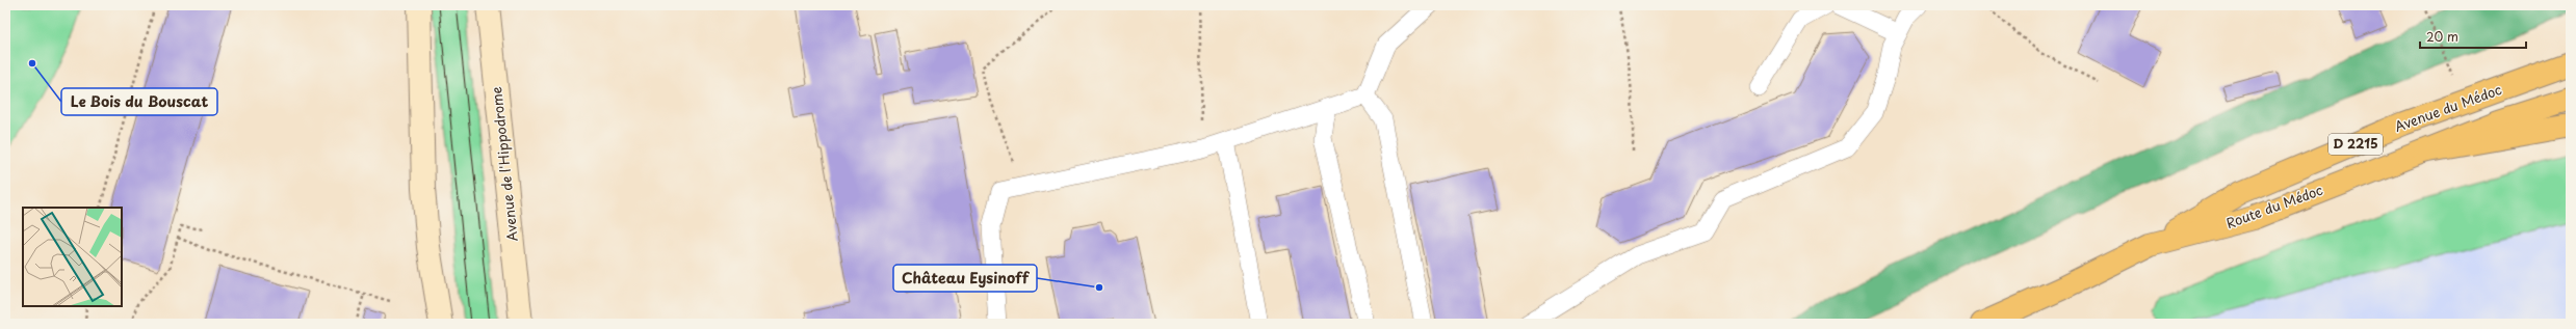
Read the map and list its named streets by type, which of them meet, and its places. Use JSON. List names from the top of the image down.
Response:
{
  "streets": {
    "main road": ["Avenue du Médoc", "D 2215", "Route du Médoc"],
    "street": ["Avenue de l'Hippodrome"]
  },
  "crossings": [
    ["Avenue du Médoc", "Route du Médoc"]
  ],
  "places": ["Le Bois du Bouscat", "Château Eysinoff"],
  "scale_bar": "20 m"
}
